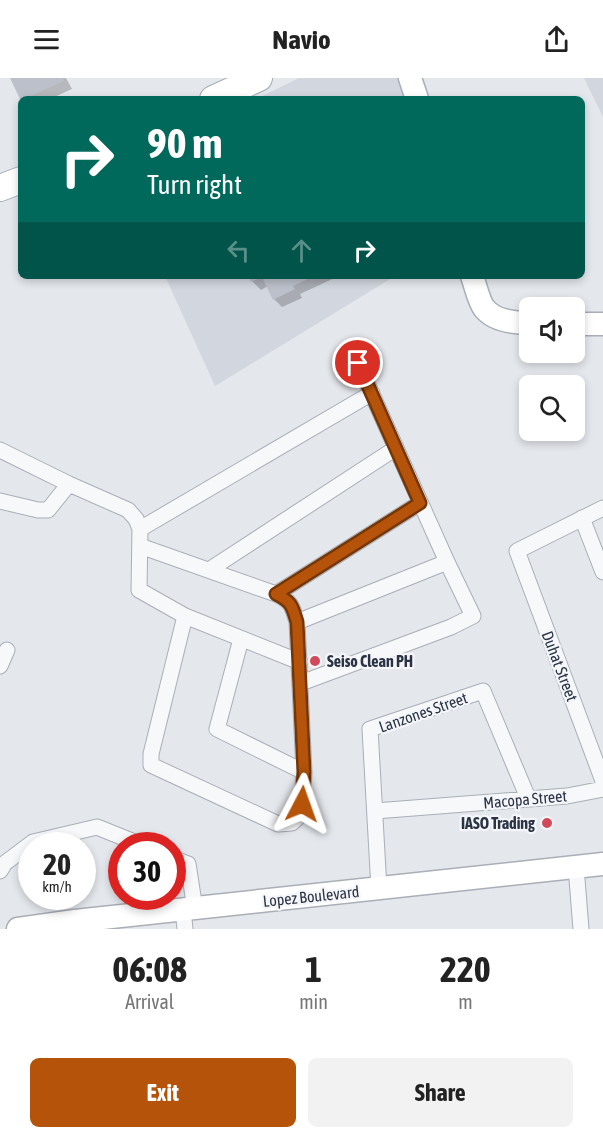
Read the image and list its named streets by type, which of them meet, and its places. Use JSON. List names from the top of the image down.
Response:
{
  "streets": {
    "street": [
      "Duhat Street",
      "Lanzones Street",
      "Macopa Street",
      "Lopez Boulevard"
    ]
  },
  "crossings": [
    ["Lanzones Street", "Macopa Street"],
    ["Lanzones Street", "Lopez Boulevard"]
  ],
  "places": ["Seiso Clean PH", "IASO Trading"],
  "page": {
    "header": "Navio",
    "turn": ["90 m", "Turn right"],
    "speed": "20 km/h",
    "limit": "30",
    "eta": [
      "06:08",
      "Arrival",
      "1",
      "min",
      "220",
      "m"
    ],
    "buttons": ["Exit", "Share"]
  }
}
